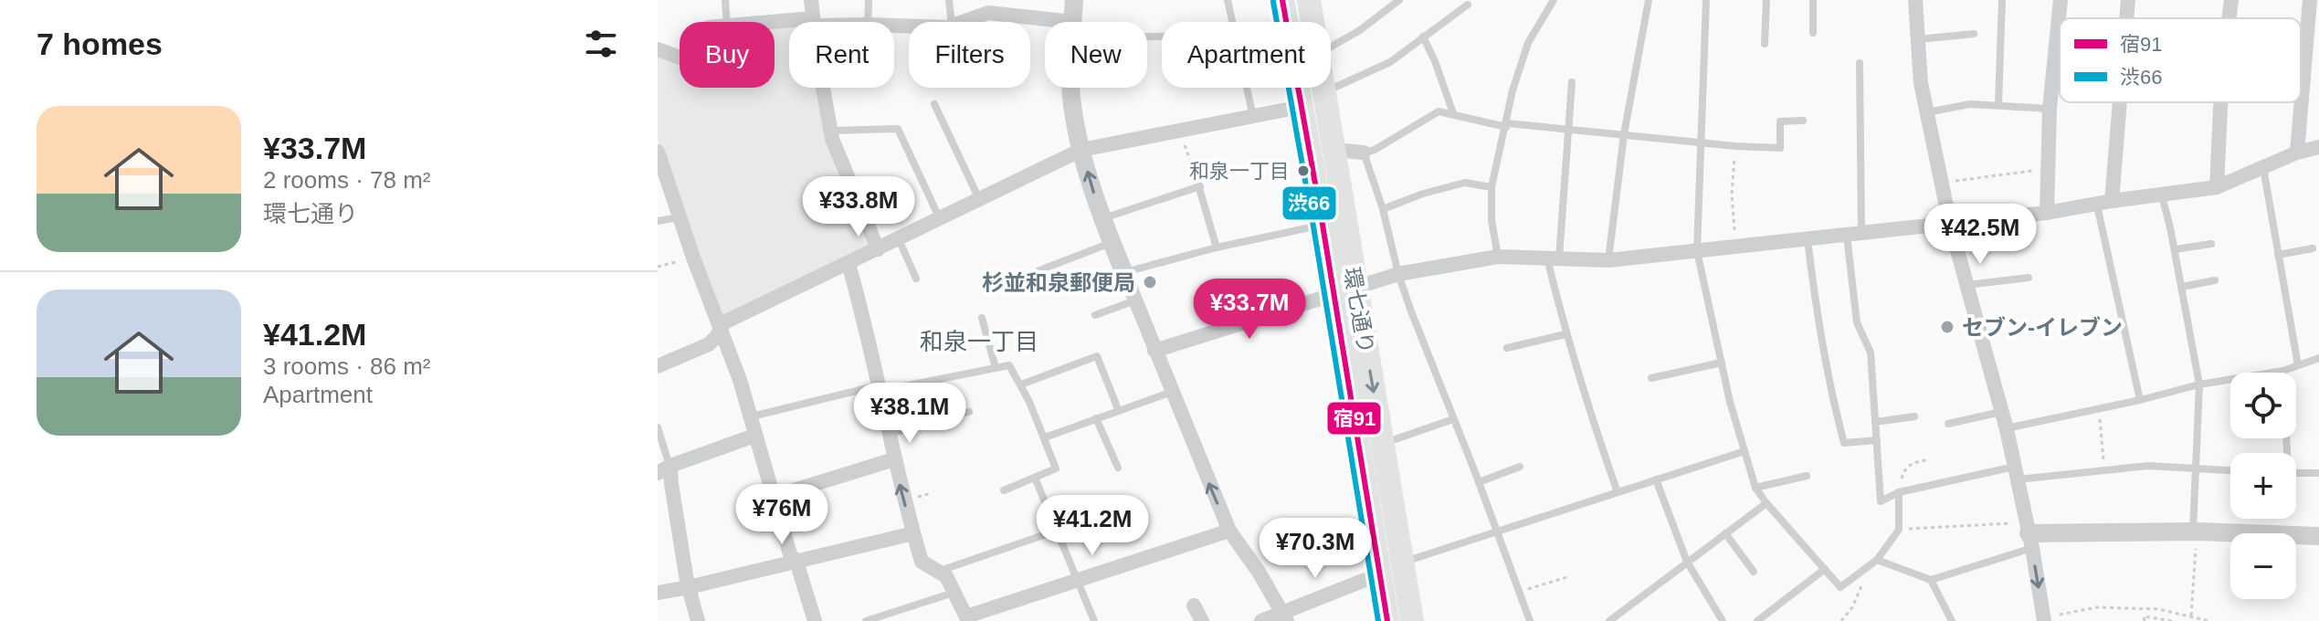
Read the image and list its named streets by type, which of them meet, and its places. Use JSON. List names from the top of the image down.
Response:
{
  "streets": {
    "main road": ["環七通り"]
  },
  "districts": ["和泉一丁目"],
  "places": ["和泉一丁目", "杉並和泉郵便局", "セブン-イレブン"],
  "lines": ["transit line 宿91", "transit line 渋66"],
  "legend": ["宿91", "渋66"],
  "page": {
    "heading": "7 homes",
    "chip": [
      "Buy",
      "Rent",
      "Filters",
      "New",
      "Apartment"
    ],
    "list": [
      {
        "name": "¥33.7M",
        "note": "2 rooms · 78 m² · 環七通り"
      },
      {
        "name": "¥41.2M",
        "note": "3 rooms · 86 m² · Apartment"
      }
    ],
    "price": [
      "¥33.8M",
      "¥42.5M",
      "¥33.7M",
      "¥38.1M",
      "¥76M",
      "¥41.2M",
      "¥70.3M"
    ],
    "map_buttons": ["+", "−"]
  }
}
